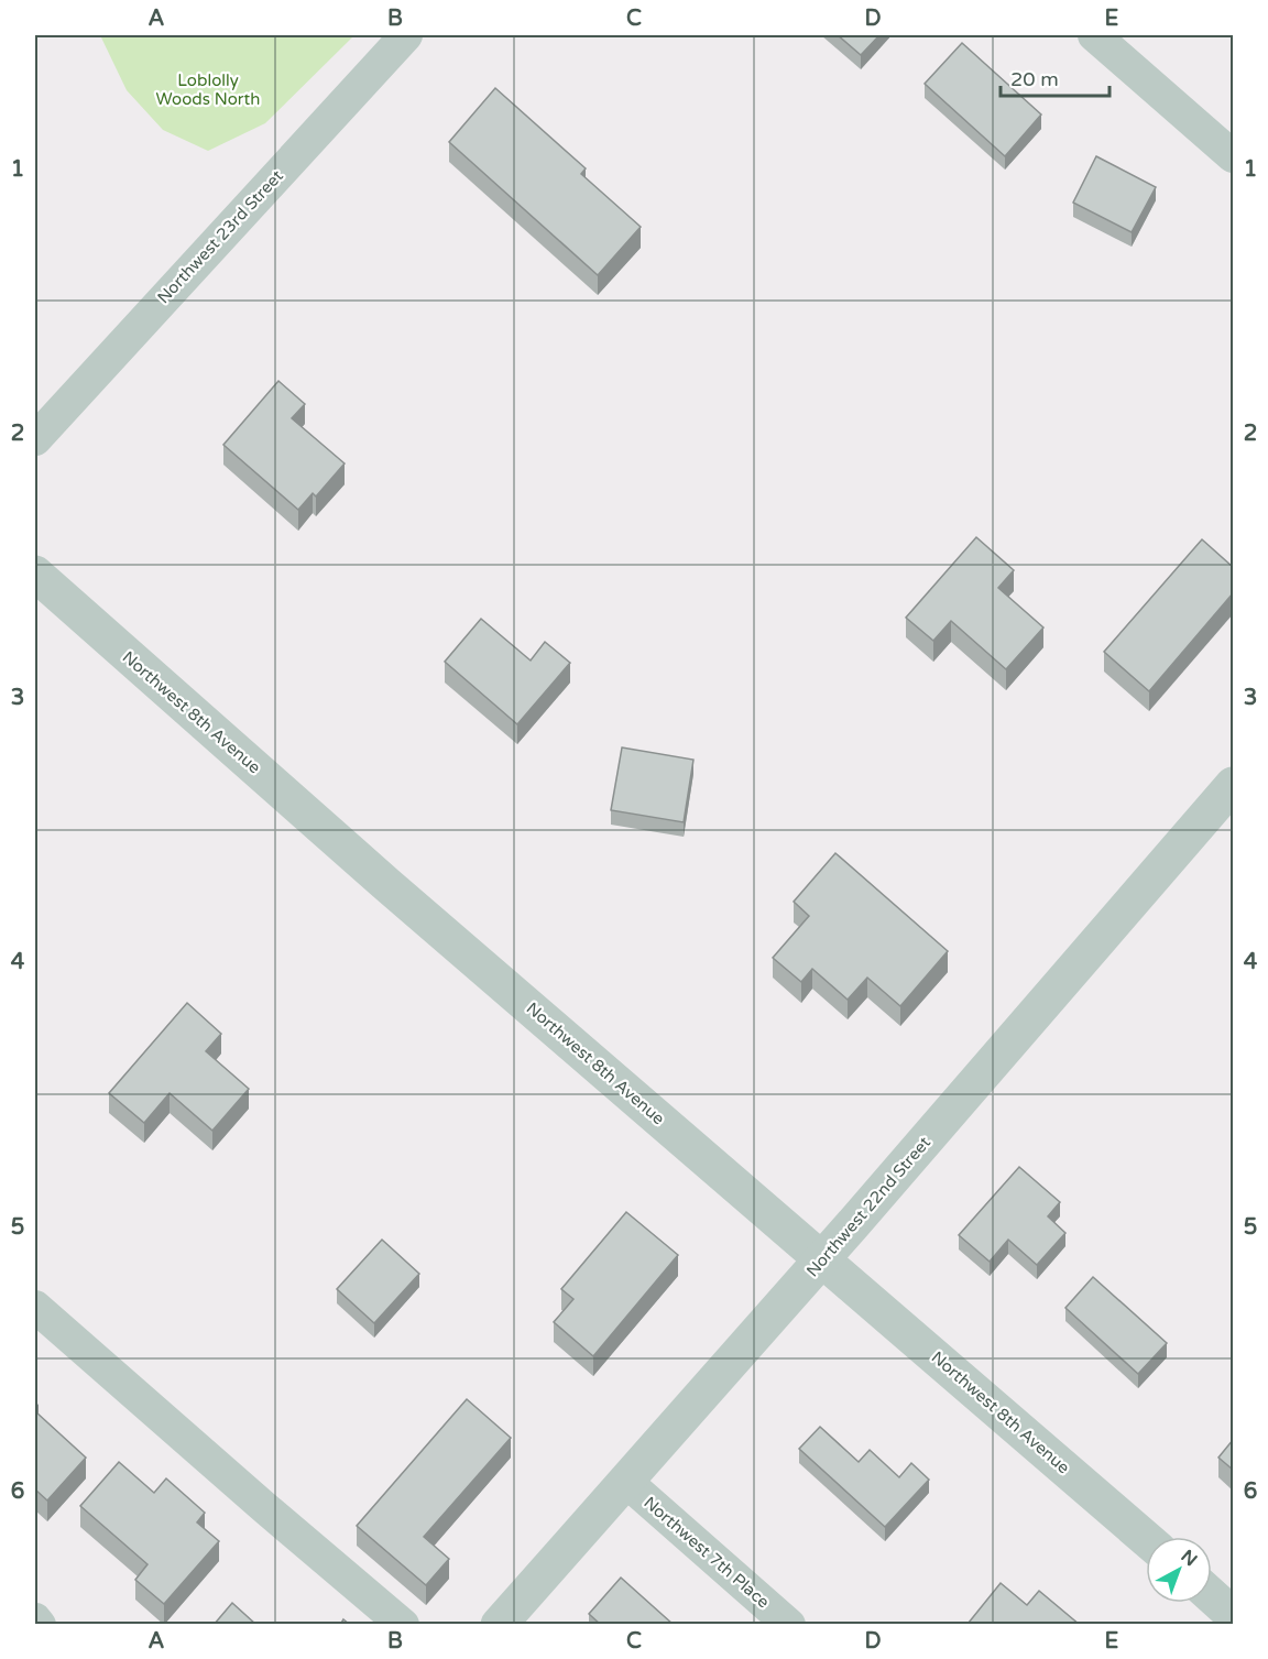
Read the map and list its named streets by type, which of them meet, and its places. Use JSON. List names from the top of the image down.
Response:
{
  "streets": {
    "street": [
      "Northwest 23rd Street",
      "Northwest 8th Avenue",
      "Northwest 22nd Street",
      "Northwest 7th Place"
    ]
  },
  "crossings": [
    ["Northwest 8th Avenue", "Northwest 22nd Street"],
    ["Northwest 22nd Street", "Northwest 7th Place"]
  ],
  "parks": ["Loblolly Woods North"],
  "scale_bar": "20 m",
  "north": "top right",
  "grid": {
    "columns": [
      "A",
      "B",
      "C",
      "D",
      "E"
    ],
    "rows": [
      "1",
      "2",
      "3",
      "4",
      "5",
      "6"
    ]
  }
}
